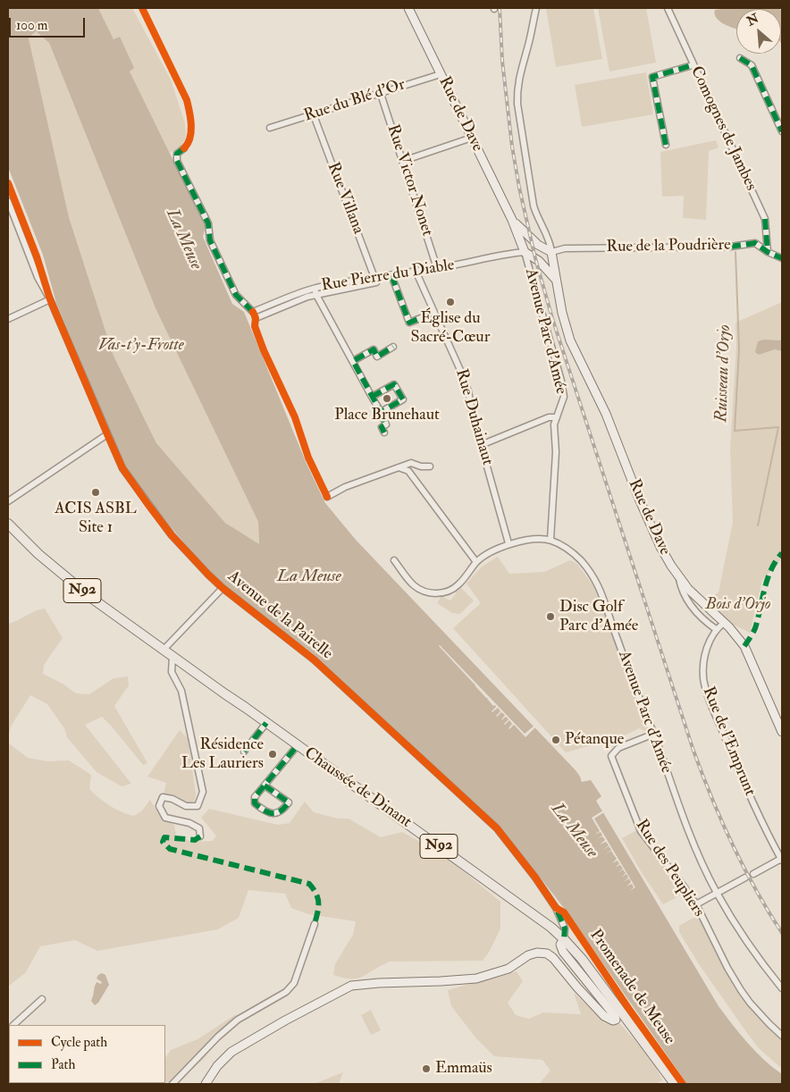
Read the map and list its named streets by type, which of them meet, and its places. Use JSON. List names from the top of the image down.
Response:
{
  "streets": {
    "main road": ["Rue de Dave", "N92", "Chaussée de Dinant"],
    "street": [
      "Rue du Blé d'Or",
      "Comognes de Jambes",
      "Rue Victor Nonet",
      "Rue Villana",
      "Rue de la Poudrière",
      "Rue Pierre du Diable",
      "Avenue Parc d'Amée",
      "Rue Duhainaut",
      "Avenue de la Pairelle",
      "Rue de l'Emprunt",
      "Rue des Peupliers"
    ],
    "cycle path": ["Promenade de Meuse"]
  },
  "crossings": [
    ["Rue du Blé d'Or", "Rue de Dave"],
    ["Rue du Blé d'Or", "Rue Victor Nonet"],
    ["Rue du Blé d'Or", "Rue Villana"],
    ["Rue de Dave", "Rue de la Poudrière"],
    ["Rue de Dave", "Rue Pierre du Diable"],
    ["Rue de Dave", "Avenue Parc d'Amée"],
    ["Rue de Dave", "Rue de l'Emprunt"],
    ["Comognes de Jambes", "Rue de la Poudrière"],
    ["Rue Victor Nonet", "Rue Pierre du Diable"],
    ["Rue Villana", "Rue Pierre du Diable"],
    ["Rue Pierre du Diable", "Avenue Parc d'Amée"],
    ["Rue Pierre du Diable", "Rue Duhainaut"],
    ["Avenue Parc d'Amée", "Rue des Peupliers"],
    ["Avenue de la Pairelle", "Chaussée de Dinant"]
  ],
  "water": ["La Meuse", "Ruisseau d'Orjo"],
  "parks": ["Vas-t'y-Frotte", "Bois d'Orjo"],
  "places": [
    "Église du Sacré-Cœur",
    "Place Brunehaut",
    "ACIS ASBL Site 1",
    "Disc Golf Parc d'Amée",
    "Pétanque",
    "Résidence Les Lauriers",
    "Emmaüs"
  ],
  "legend": ["Cycle path", "Path"],
  "scale_bar": "100 m",
  "north": "top left"
}
